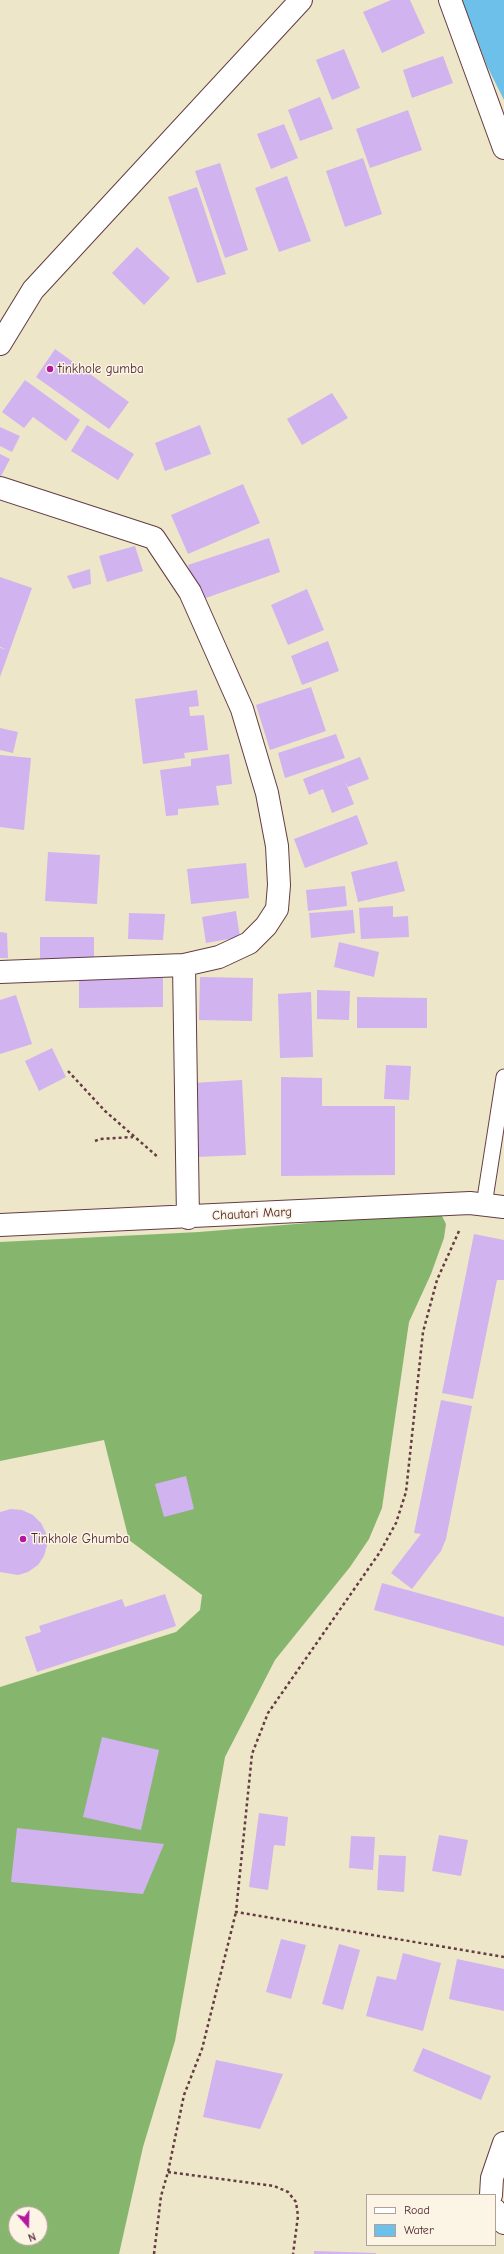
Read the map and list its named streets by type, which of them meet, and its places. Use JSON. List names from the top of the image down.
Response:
{
  "streets": {
    "street": ["Chautari Marg"]
  },
  "places": ["tinkhole gumba", "Tinkhole Ghumba"],
  "legend": ["Road", "Water"],
  "north": "bottom"
}
